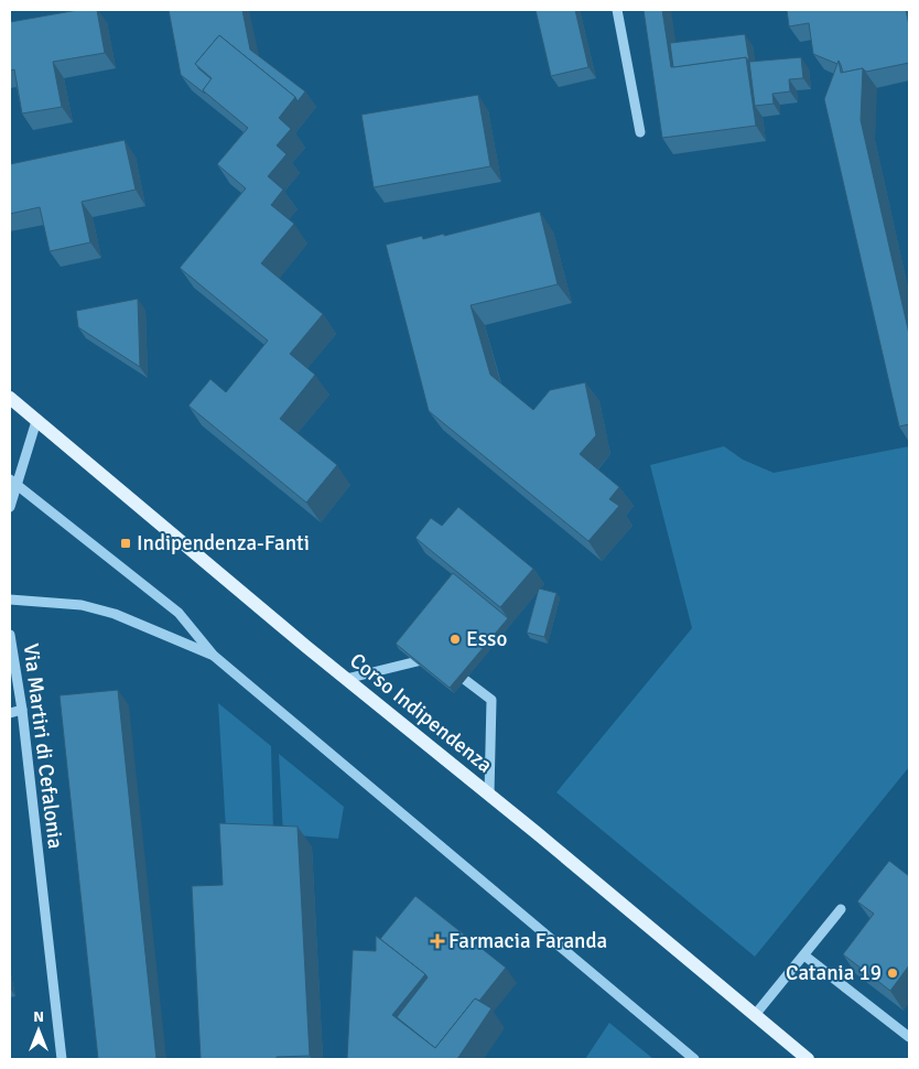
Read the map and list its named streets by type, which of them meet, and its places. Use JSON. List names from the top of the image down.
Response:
{
  "streets": {
    "main road": ["Corso Indipendenza"],
    "street": ["Via Martiri di Cefalonia"]
  },
  "places": {
    "transit": ["Indipendenza-Fanti"],
    "other": ["Esso", "Catania 19"],
    "health": ["Farmacia Faranda"]
  },
  "north": "top"
}
